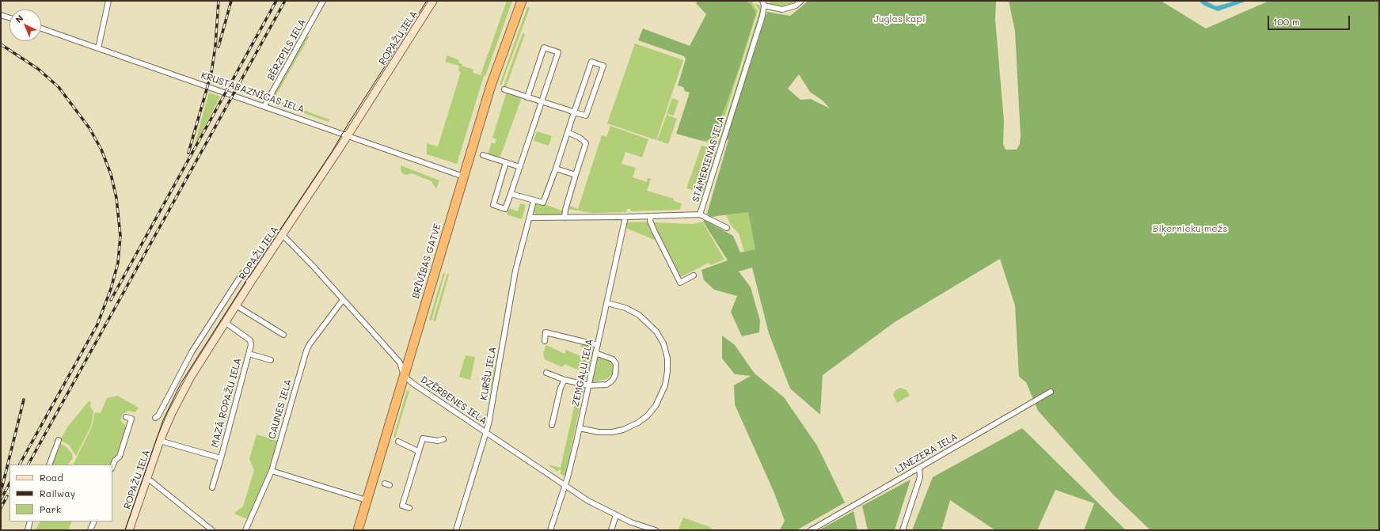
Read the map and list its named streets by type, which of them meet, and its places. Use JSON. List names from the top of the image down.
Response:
{
  "streets": {
    "highway": ["BRĪVĪBAS GATVE"],
    "street": [
      "ROPAŽU IELA",
      "BĒRZPILS IELA",
      "KRUSTABAZNĪCAS IELA",
      "STĀMERIENAS IELA",
      "ZEMGAĻU IELA",
      "KURŠU IELA",
      "DZĒRBENES IELA",
      "MAZĀ ROPAŽU IELA",
      "CAUNES IELA",
      "LINEZERA IELA"
    ]
  },
  "crossings": [
    ["ROPAŽU IELA", "KRUSTABAZNĪCAS IELA"],
    ["ROPAŽU IELA", "MAZĀ ROPAŽU IELA"],
    ["BĒRZPILS IELA", "KRUSTABAZNĪCAS IELA"],
    ["KRUSTABAZNĪCAS IELA", "BRĪVĪBAS GATVE"],
    ["STĀMERIENAS IELA", "ZEMGAĻU IELA"],
    ["STĀMERIENAS IELA", "KURŠU IELA"],
    ["BRĪVĪBAS GATVE", "DZĒRBENES IELA"],
    ["ZEMGAĻU IELA", "DZĒRBENES IELA"],
    ["KURŠU IELA", "DZĒRBENES IELA"]
  ],
  "parks": ["Juglas kapi", "Biķernieku mežs"],
  "legend": ["Road", "Railway", "Park"],
  "scale_bar": "100 m",
  "north": "top left"
}
